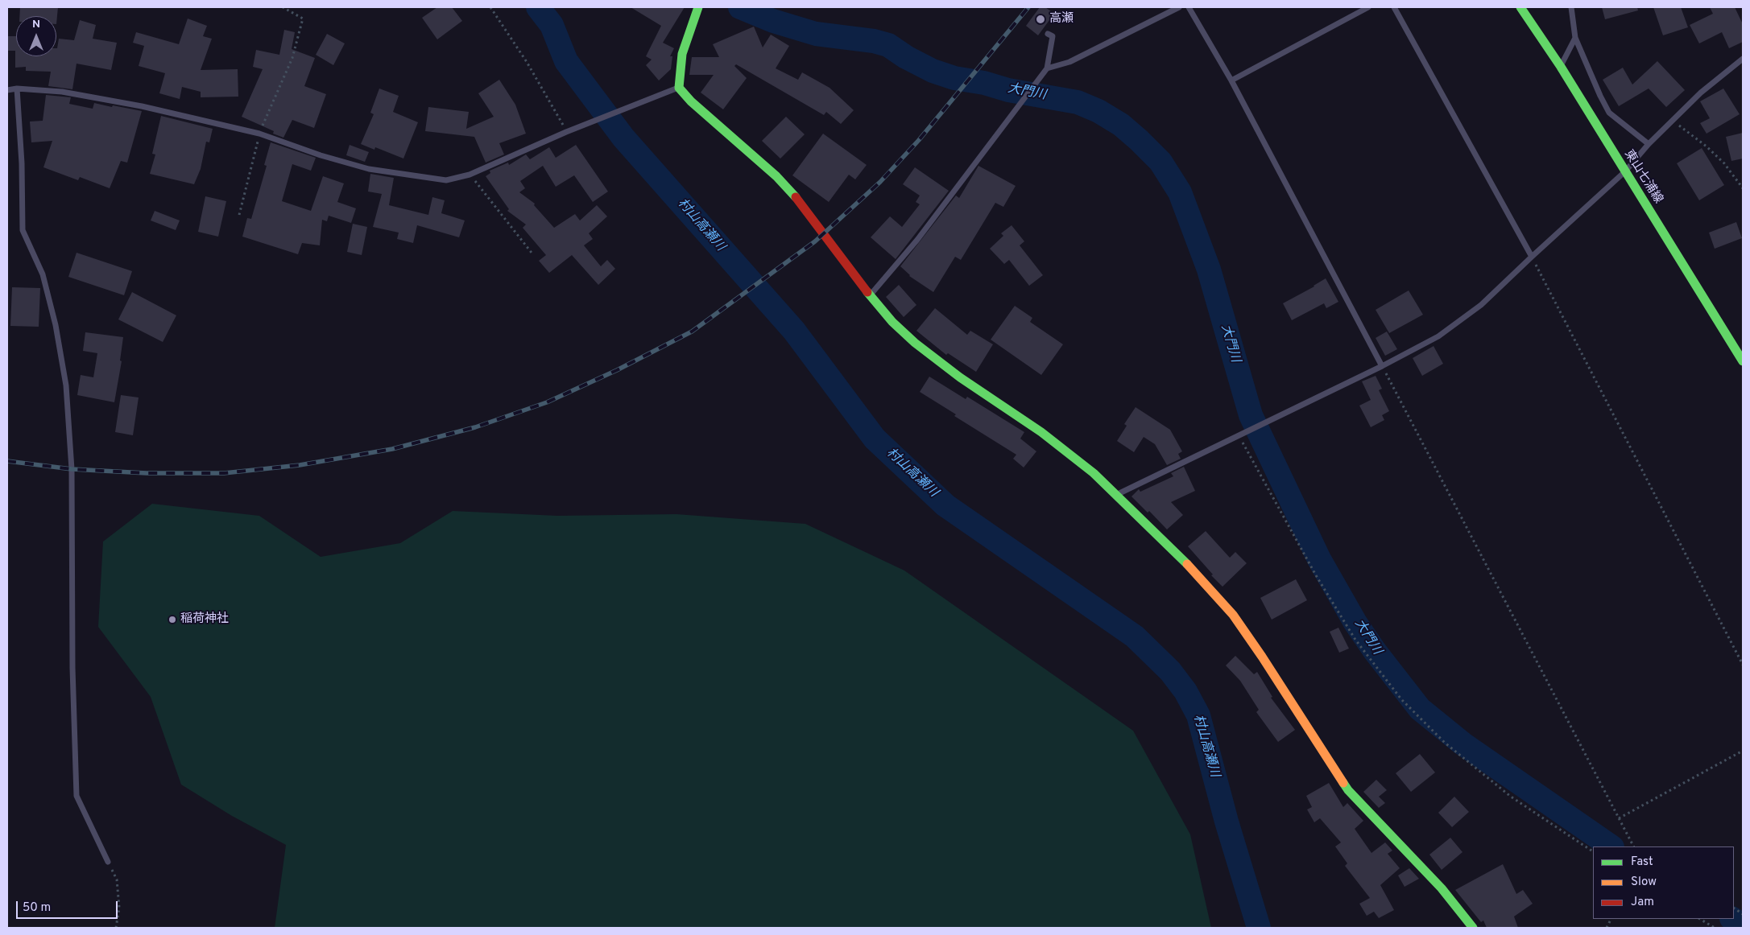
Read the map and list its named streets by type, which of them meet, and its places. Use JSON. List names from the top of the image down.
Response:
{
  "streets": {
    "street": ["東山七浦線"]
  },
  "water": ["大門川", "村山高瀬川"],
  "places": ["高瀬", "稲荷神社"],
  "legend": ["Fast", "Slow", "Jam"],
  "scale_bar": "50 m",
  "north": "top"
}
